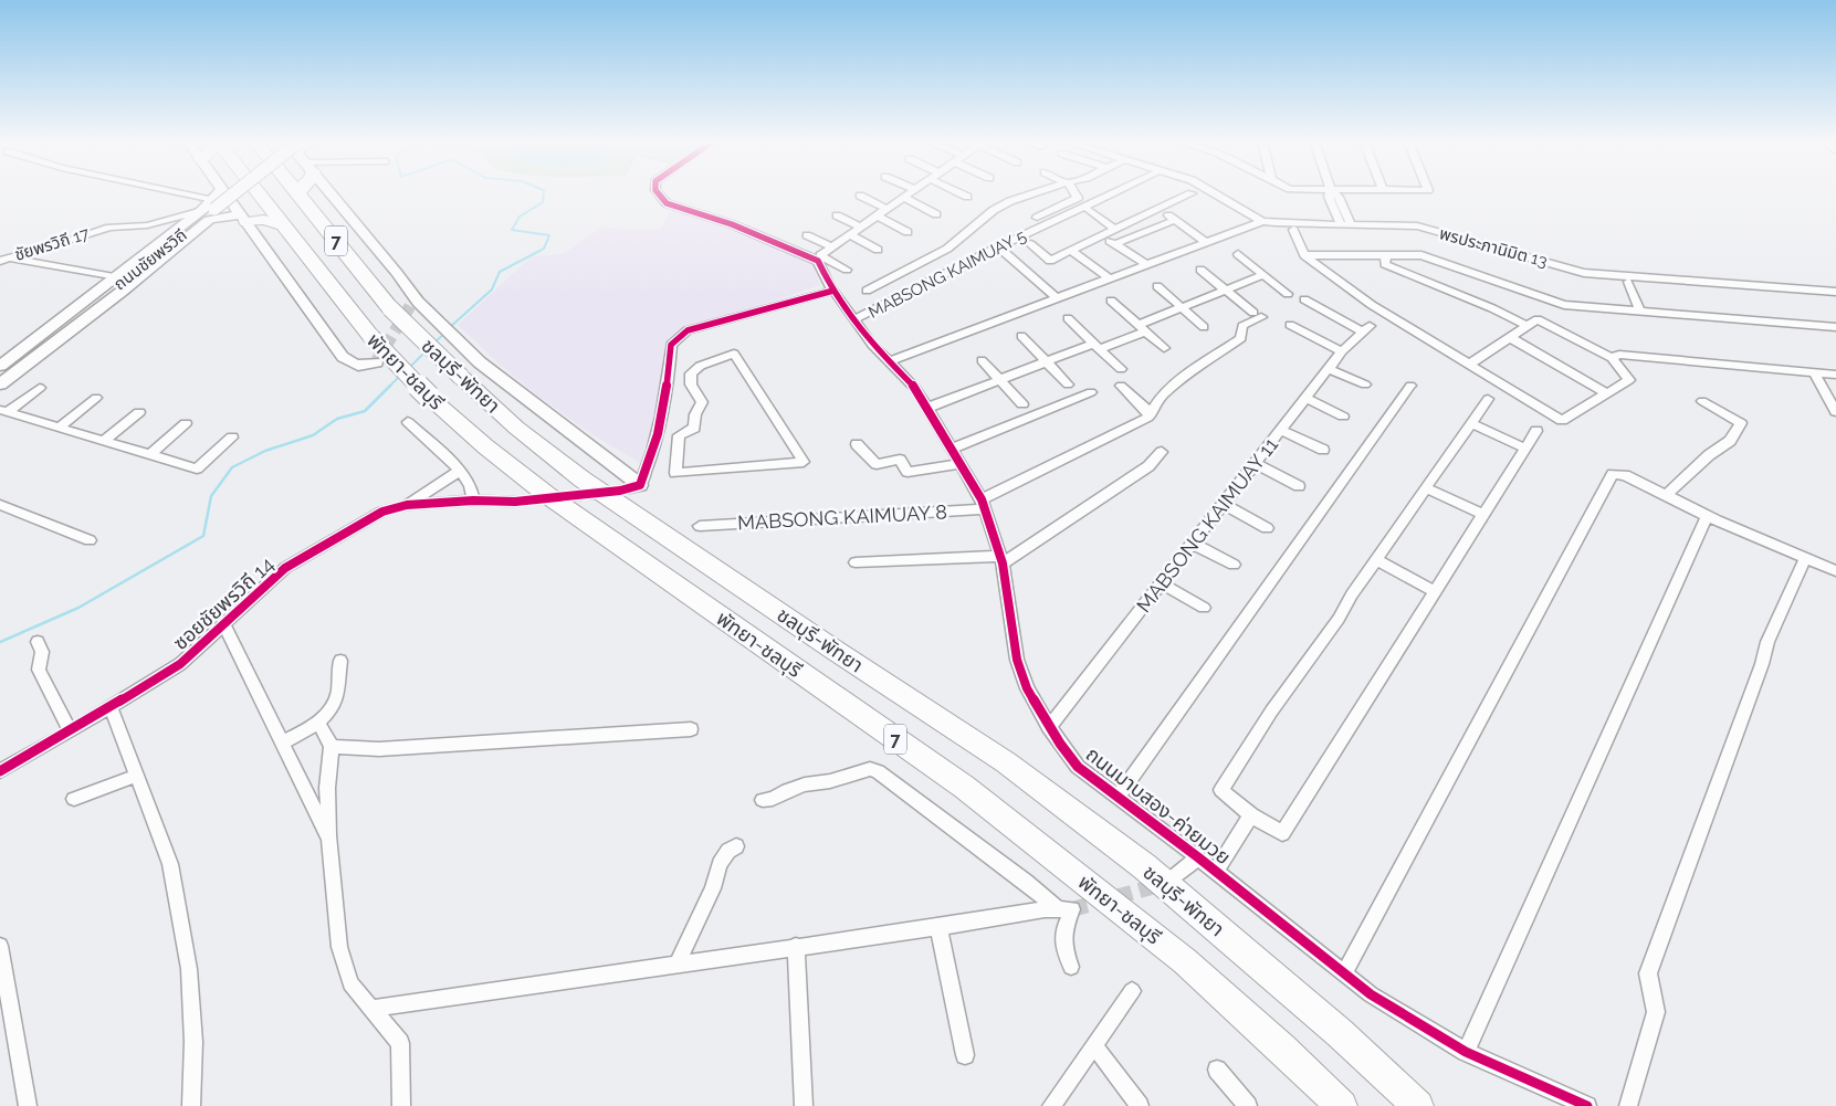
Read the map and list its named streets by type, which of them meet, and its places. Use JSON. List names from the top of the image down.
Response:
{
  "streets": {
    "highway": ["7", "พัทยา-ชลบุรี", "ชลบุรี-พัทยา"],
    "street": [
      "ชัยพรวิถี 17",
      "พรประภานิมิต 13",
      "ถนนชัยพรวิถี",
      "MABSONG KAIMUAY 5",
      "MABSONG KAIMUAY 8",
      "MABSONG KAIMUAY 11",
      "ซอยชัยพรวิถี 14",
      "ถนนมาบสอง-ค่ายมวย"
    ]
  },
  "crossings": [
    ["ชัยพรวิถี 17", "ถนนชัยพรวิถี"],
    ["MABSONG KAIMUAY 5", "ถนนมาบสอง-ค่ายมวย"],
    ["MABSONG KAIMUAY 8", "ถนนมาบสอง-ค่ายมวย"],
    ["MABSONG KAIMUAY 11", "ถนนมาบสอง-ค่ายมวย"]
  ]
}
